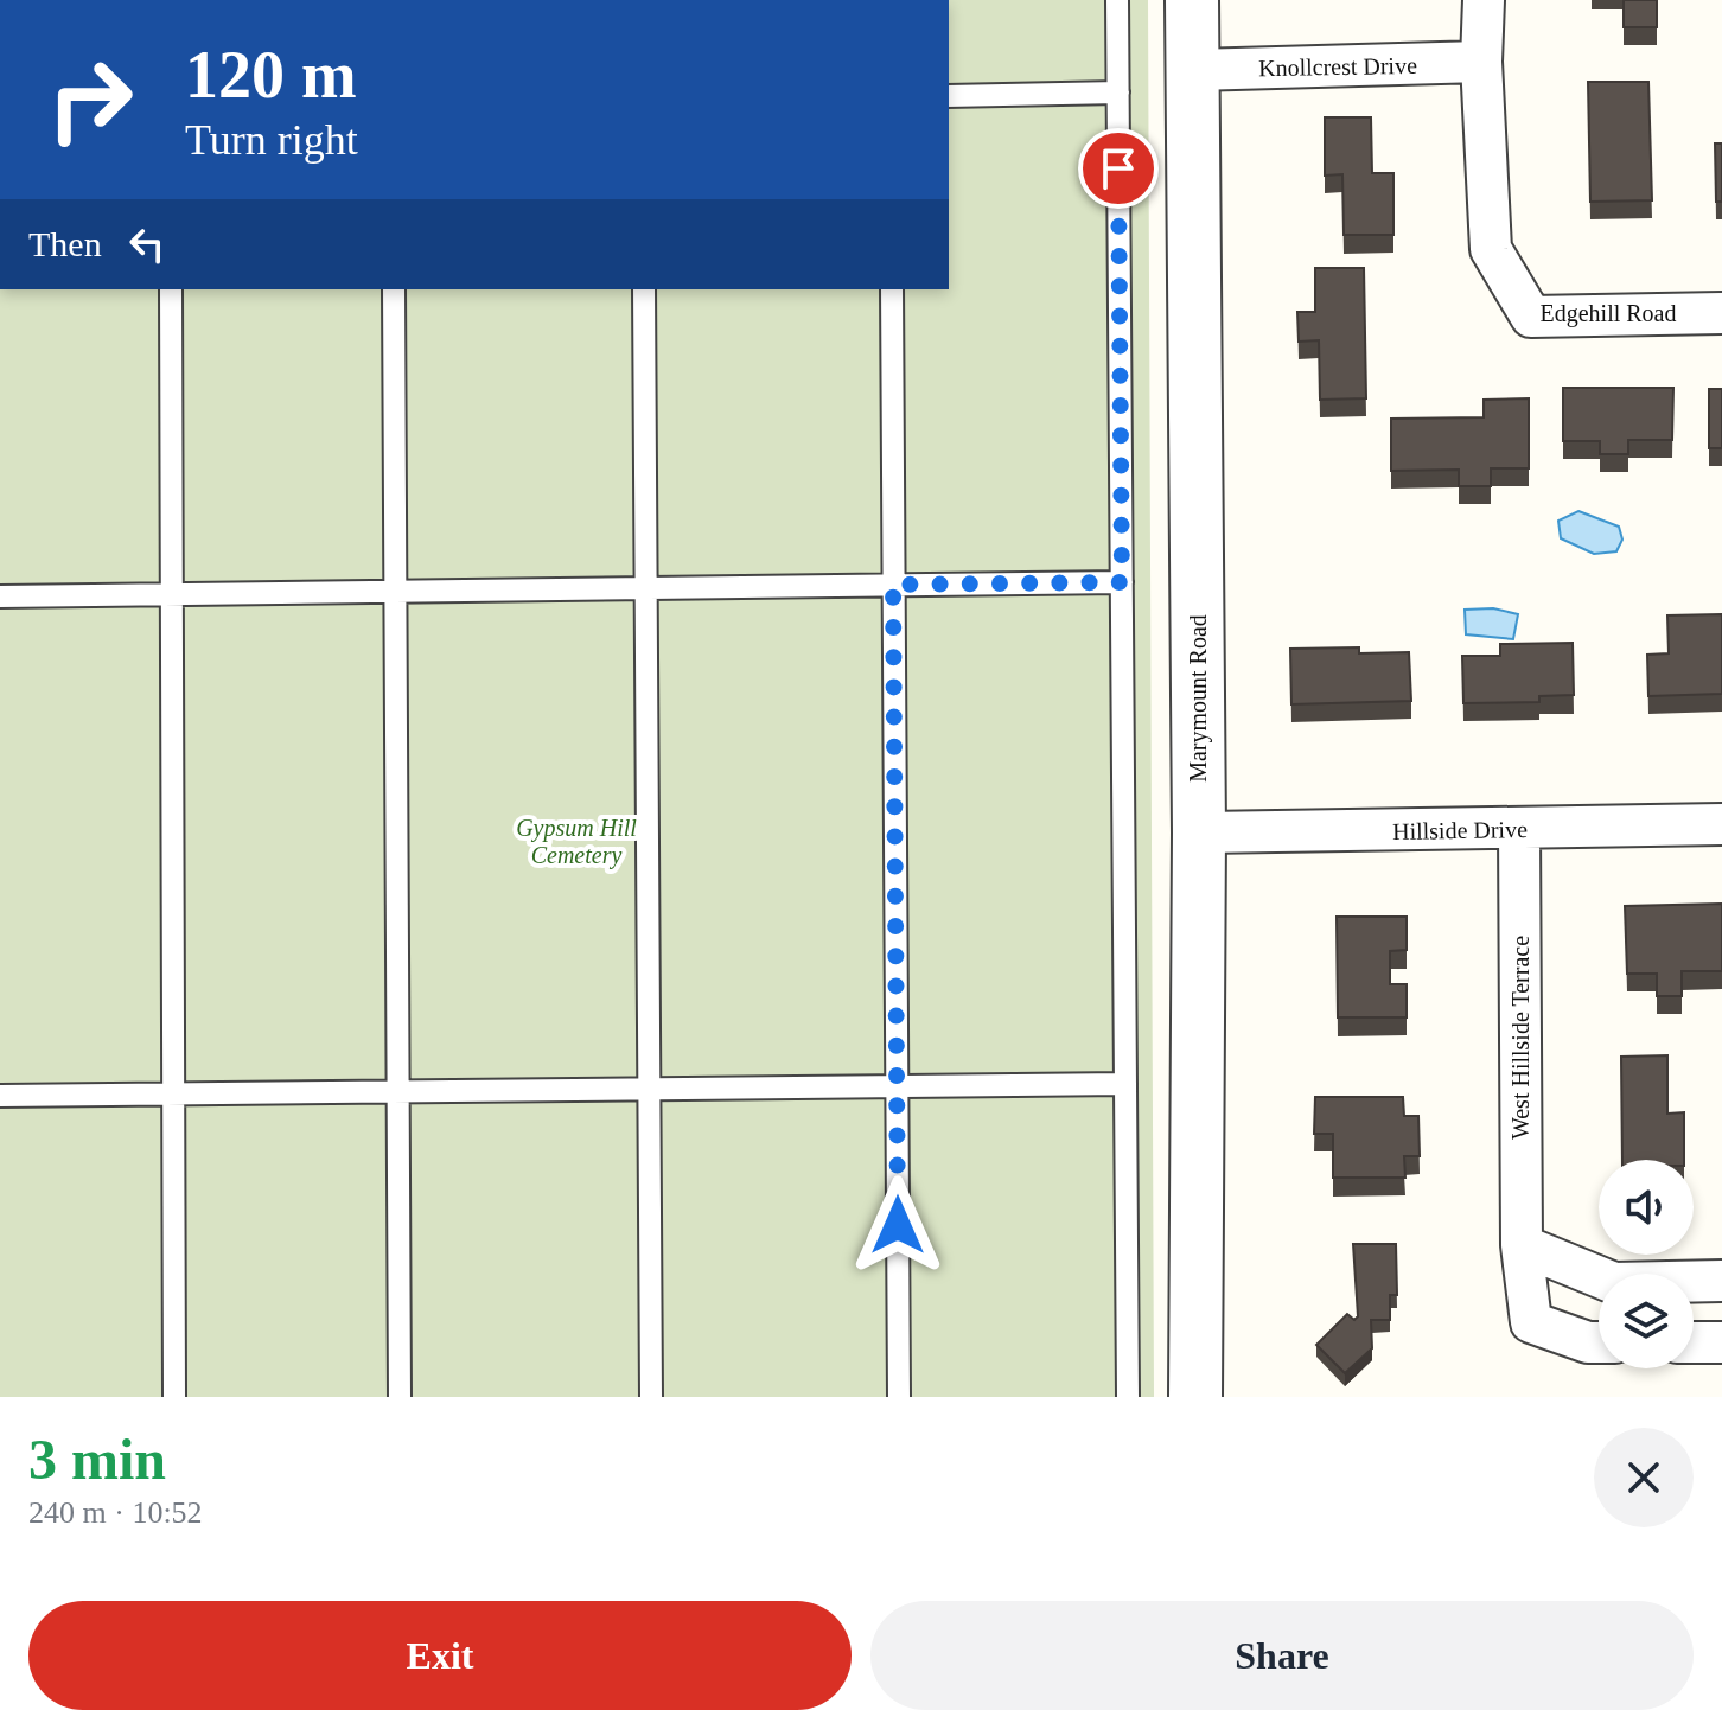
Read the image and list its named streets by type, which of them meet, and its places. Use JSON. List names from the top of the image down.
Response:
{
  "streets": {
    "street": [
      "Knollcrest Drive",
      "Edgehill Road",
      "Marymount Road",
      "Hillside Drive",
      "West Hillside Terrace"
    ]
  },
  "crossings": [
    ["Knollcrest Drive", "Edgehill Road"],
    ["Knollcrest Drive", "Marymount Road"],
    ["Marymount Road", "Hillside Drive"],
    ["Hillside Drive", "West Hillside Terrace"]
  ],
  "parks": ["Gypsum Hill Cemetery"],
  "page": {
    "turn": ["120 m", "Turn right"],
    "then": "Then",
    "heading": ["3 min", "240 m · 10:52"],
    "buttons": ["Exit", "Share"]
  }
}
